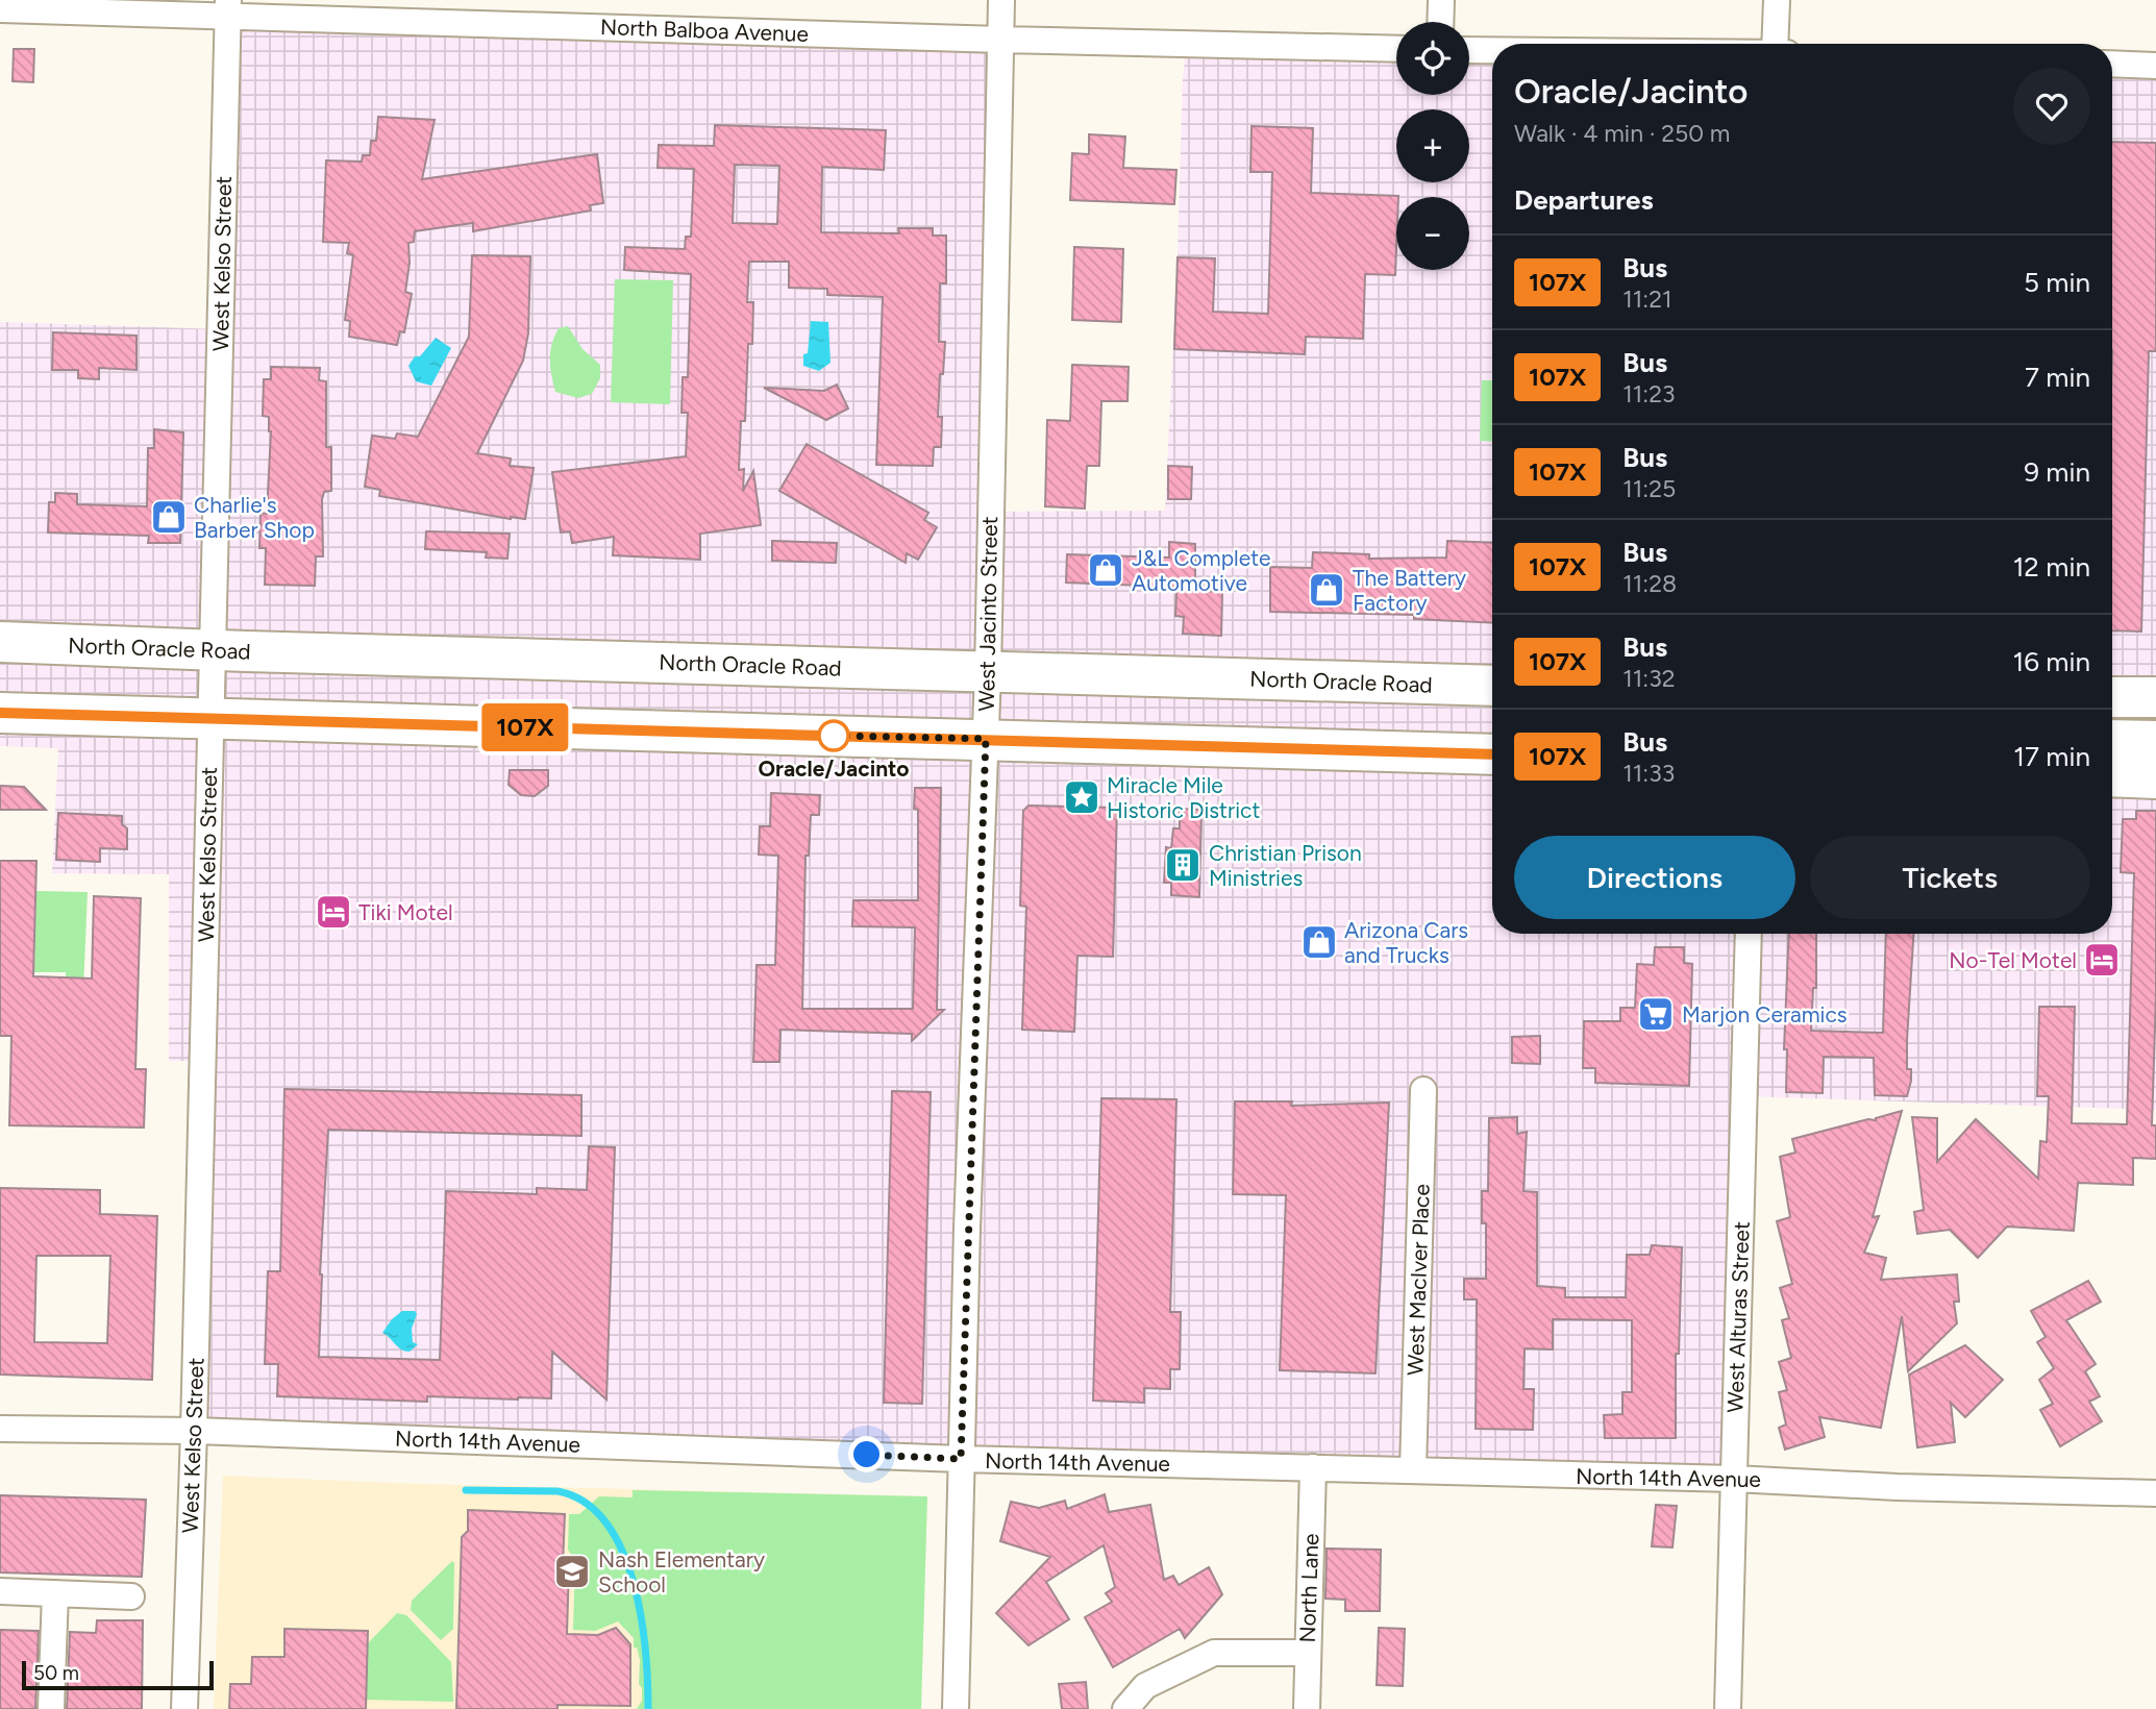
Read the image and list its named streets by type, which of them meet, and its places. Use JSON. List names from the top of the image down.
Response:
{
  "streets": {
    "main road": ["North Oracle Road"],
    "street": [
      "North Balboa Avenue",
      "West Kelso Street",
      "West Jacinto Street",
      "West MacIver Place",
      "West Alturas Street",
      "North 14th Avenue",
      "North Lane"
    ]
  },
  "crossings": [
    ["North Balboa Avenue", "West Kelso Street"],
    ["North Balboa Avenue", "West Jacinto Street"],
    ["West Kelso Street", "North Oracle Road"],
    ["West Kelso Street", "North 14th Avenue"],
    ["West Jacinto Street", "North Oracle Road"],
    ["West Jacinto Street", "North 14th Avenue"],
    ["West MacIver Place", "North 14th Avenue"],
    ["West Alturas Street", "North 14th Avenue"],
    ["North 14th Avenue", "North Lane"]
  ],
  "places": {
    "shop": [
      "Charlie's Barber Shop",
      "J&L Complete Automotive",
      "The Battery Factory",
      "Arizona Cars and Trucks"
    ],
    "other": ["Oracle/Jacinto"],
    "place": ["Miracle Mile Historic District"],
    "building": ["Christian Prison Ministries"],
    "hotel": ["Tiki Motel", "No-Tel Motel"],
    "supermarket": ["Marjon Ceramics"],
    "school or university": ["Nash Elementary School"]
  },
  "lines": ["bus line 107X"],
  "scale_bar": "50 m",
  "page": {
    "on_map": "107X",
    "map_buttons": ["+", "−"],
    "heading": [
      ["Oracle/Jacinto", "Walk · 4 min · 250 m"],
      "Departures"
    ],
    "list": [
      {
        "mark": "107X",
        "name": "Bus",
        "note": "11:21",
        "value": "5 min"
      },
      {
        "mark": "107X",
        "name": "Bus",
        "note": "11:23",
        "value": "7 min"
      },
      {
        "mark": "107X",
        "name": "Bus",
        "note": "11:25",
        "value": "9 min"
      },
      {
        "mark": "107X",
        "name": "Bus",
        "note": "11:28",
        "value": "12 min"
      },
      {
        "mark": "107X",
        "name": "Bus",
        "note": "11:32",
        "value": "16 min"
      },
      {
        "mark": "107X",
        "name": "Bus",
        "note": "11:33",
        "value": "17 min"
      }
    ],
    "buttons": ["Directions", "Tickets"],
    "scale": "50 m"
  }
}
